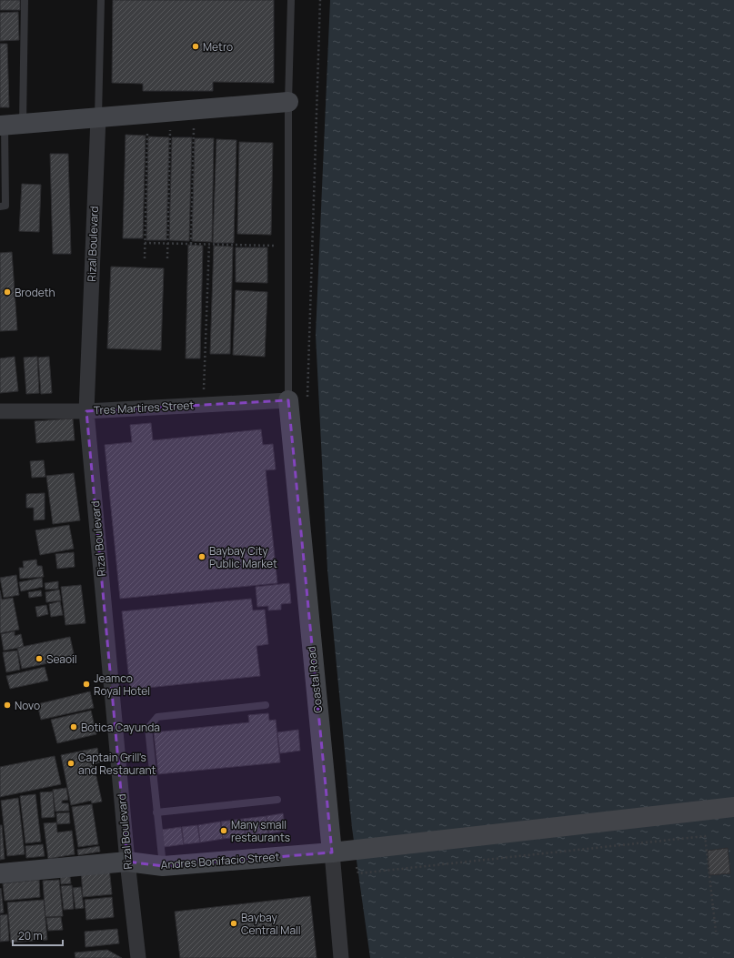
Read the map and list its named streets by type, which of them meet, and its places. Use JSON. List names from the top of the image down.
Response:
{
  "streets": {
    "street": [
      "Rizal Boulevard",
      "Tres Martires Street",
      "Coastal Road",
      "Andres Bonifacio Street"
    ]
  },
  "crossings": [
    ["Rizal Boulevard", "Tres Martires Street"],
    ["Rizal Boulevard", "Andres Bonifacio Street"],
    ["Tres Martires Street", "Coastal Road"],
    ["Coastal Road", "Andres Bonifacio Street"]
  ],
  "places": [
    "Metro",
    "Brodeth",
    "Baybay City Public Market",
    "Seaoil",
    "Jeamco Royal Hotel",
    "Novo",
    "Botica Cayunda",
    "Captain Grill's and Restaurant",
    "Many small restaurants",
    "Baybay Central Mall"
  ],
  "scale_bar": "20 m"
}
